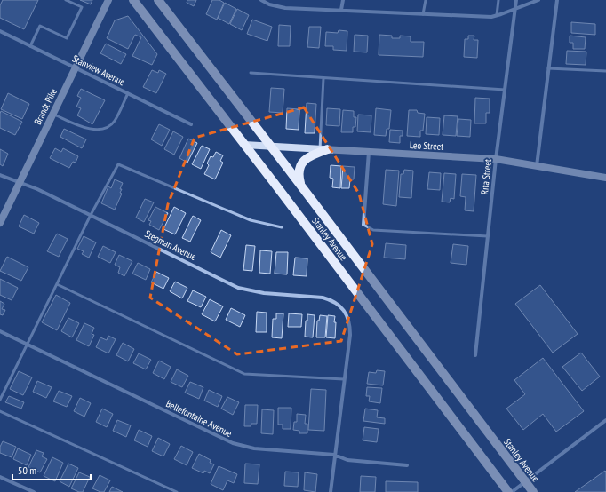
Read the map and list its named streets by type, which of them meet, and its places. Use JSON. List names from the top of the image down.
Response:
{
  "streets": {
    "main road": ["Stanley Avenue"],
    "street": [
      "Stanview Avenue",
      "Brandt Pike",
      "Leo Street",
      "Rita Street",
      "Stegman Avenue",
      "Bellefontaine Avenue"
    ]
  },
  "crossings": [
    ["Stanview Avenue", "Brandt Pike"],
    ["Brandt Pike", "Stegman Avenue"],
    ["Leo Street", "Rita Street"],
    ["Leo Street", "Stanley Avenue"]
  ],
  "scale_bar": "50 m"
}
